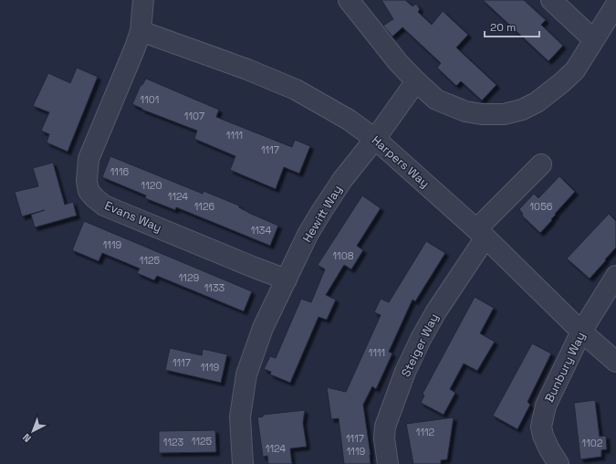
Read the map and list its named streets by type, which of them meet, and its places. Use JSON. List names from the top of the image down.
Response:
{
  "streets": {
    "street": [
      "Harpers Way",
      "Hewitt Way",
      "Evans Way",
      "Steiger Way",
      "Bunbury Way"
    ]
  },
  "crossings": [
    ["Harpers Way", "Hewitt Way"],
    ["Harpers Way", "Evans Way"],
    ["Harpers Way", "Steiger Way"],
    ["Harpers Way", "Bunbury Way"],
    ["Hewitt Way", "Evans Way"]
  ],
  "house_numbers": [
    "1101",
    "1107",
    "1111",
    "1117",
    "1116",
    "1120",
    "1124",
    "1126",
    "1056",
    "1134",
    "1119",
    "1108",
    "1125",
    "1129",
    "1133",
    "1111",
    "1117",
    "1119",
    "1112",
    "1117",
    "1125",
    "1123",
    "1102",
    "1124",
    "1119"
  ],
  "scale_bar": "20 m",
  "north": "bottom left"
}
